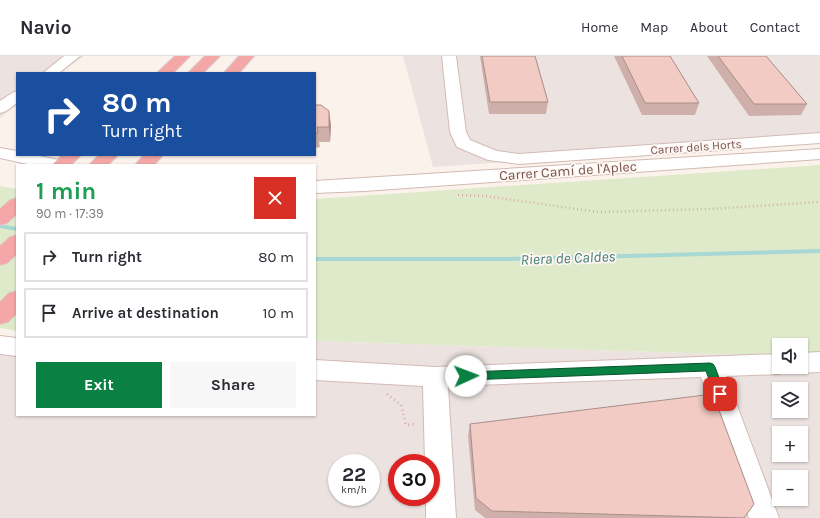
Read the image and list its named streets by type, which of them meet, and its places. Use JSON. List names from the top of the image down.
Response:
{
  "streets": {
    "street": ["Carrer dels Horts", "Carrer Camí de l'Aplec"]
  },
  "water": ["Riera de Caldes"],
  "page": {
    "header": "Navio",
    "nav": [
      "Home",
      "Map",
      "About",
      "Contact"
    ],
    "turn": ["80 m", "Turn right"],
    "heading": ["1 min", "90 m · 17:39"],
    "list": [
      {
        "name": "Turn right",
        "value": "80 m"
      },
      {
        "name": "Arrive at destination",
        "value": "10 m"
      }
    ],
    "map_buttons": ["+", "−"],
    "buttons": ["Exit", "Share"],
    "speed": "22 km/h",
    "limit": "30"
  }
}
